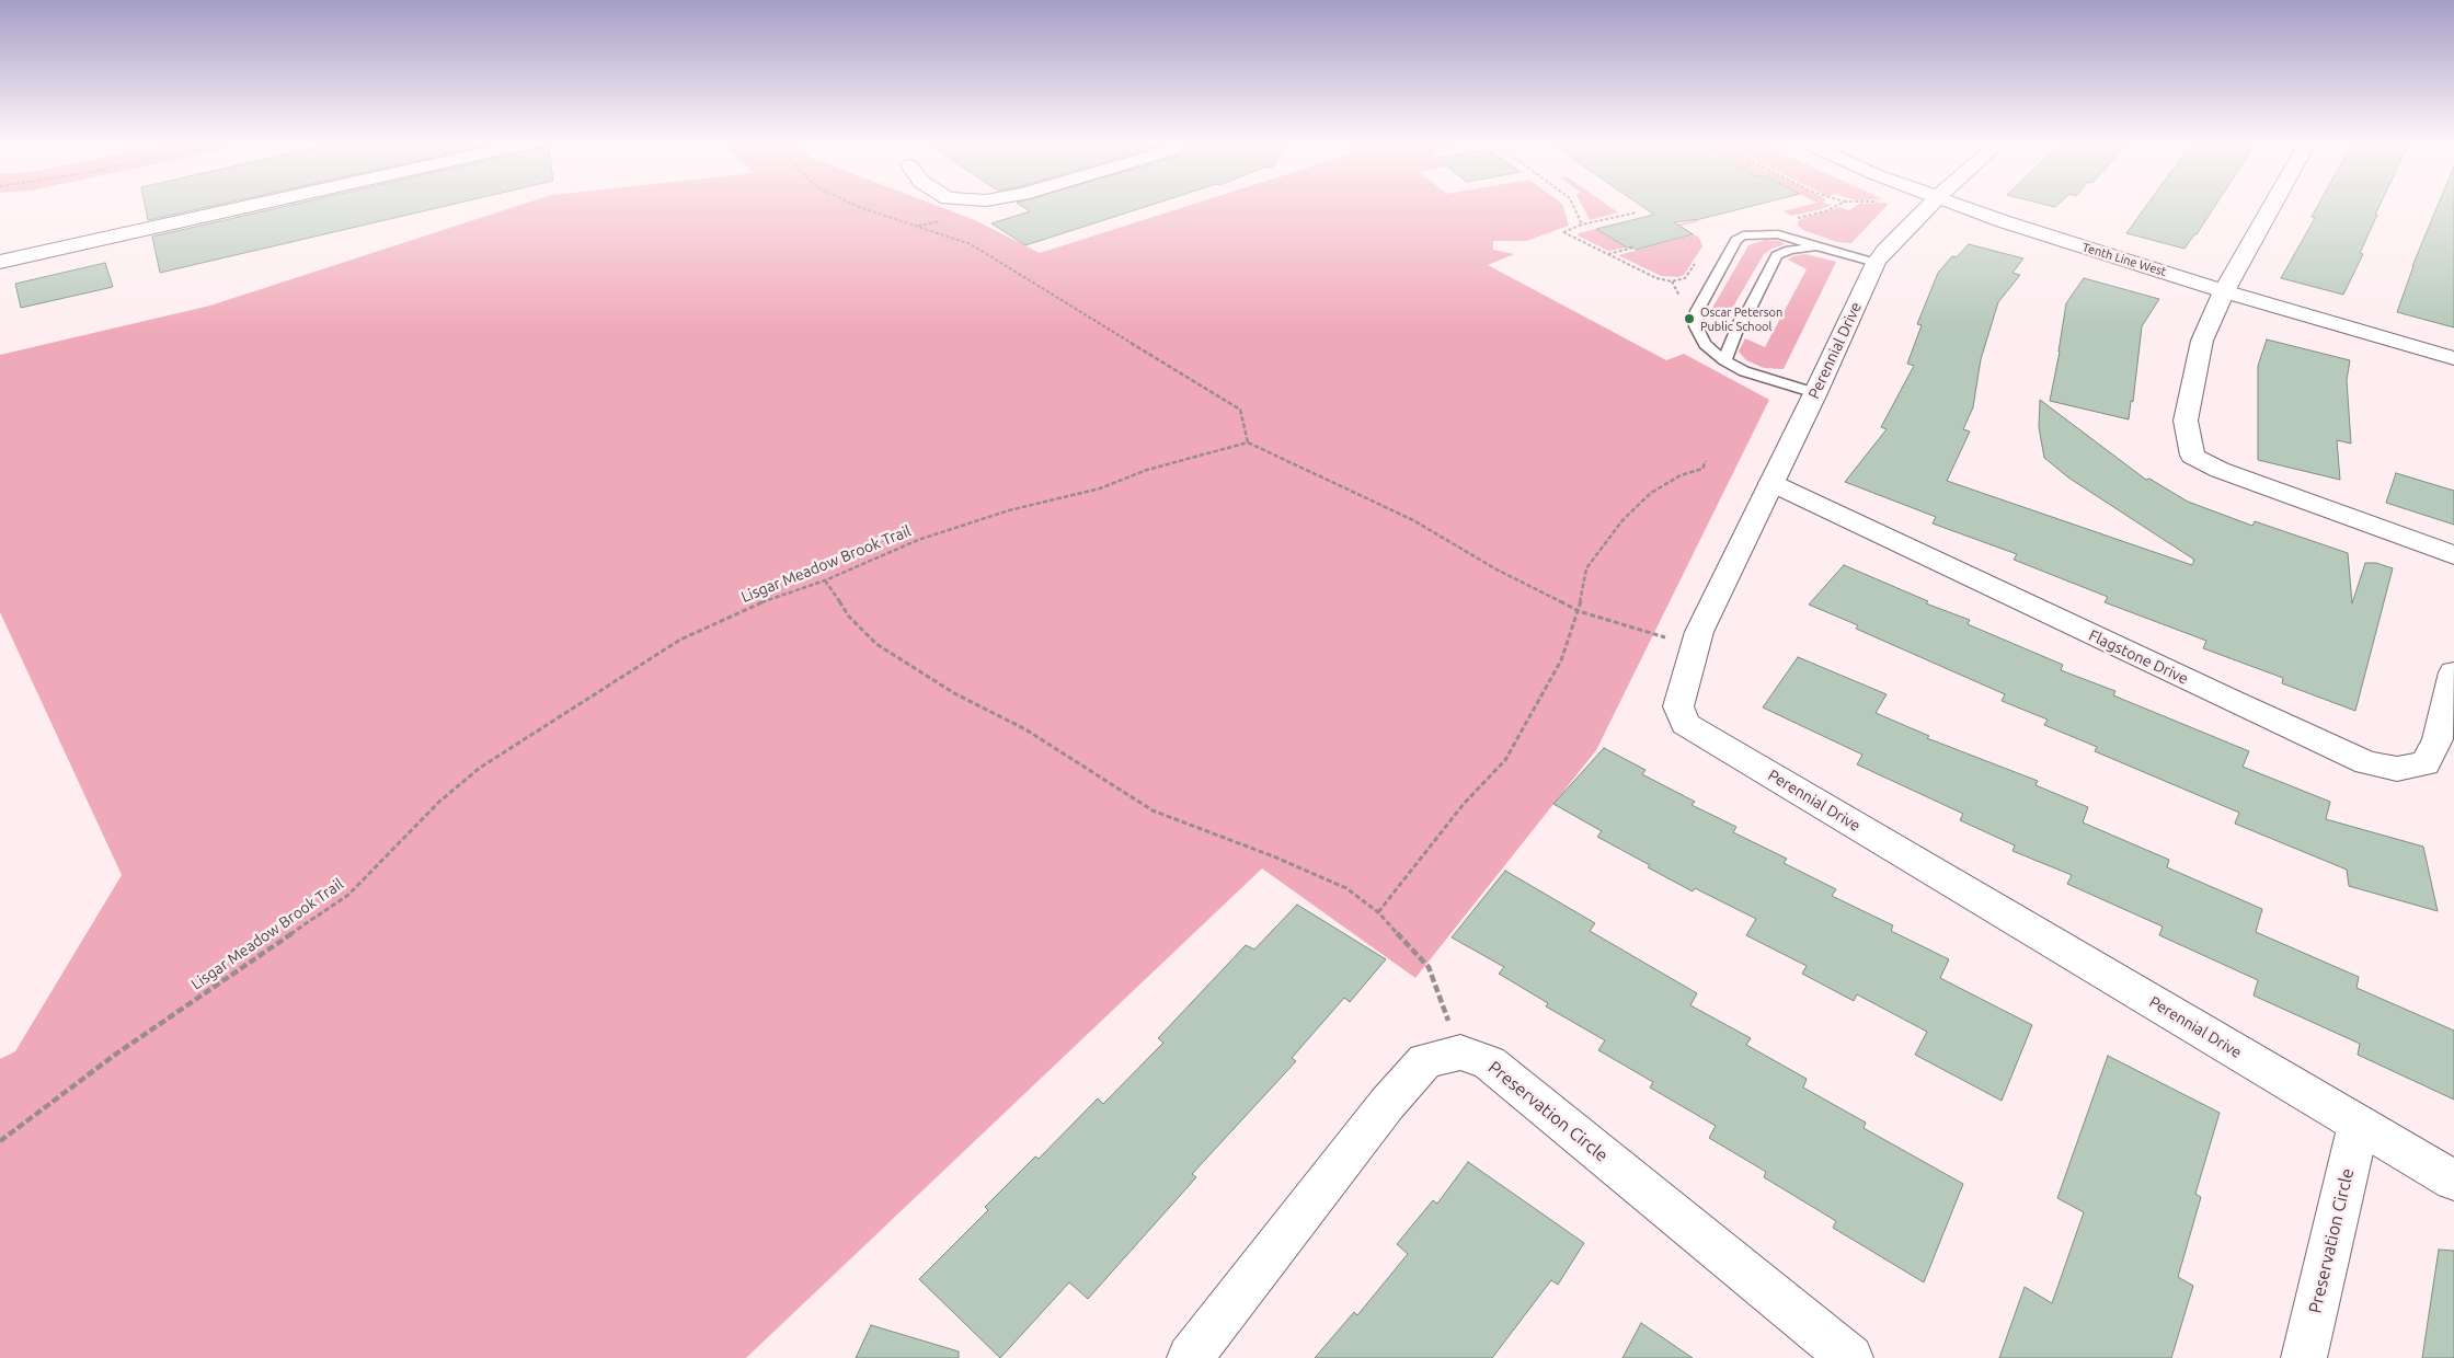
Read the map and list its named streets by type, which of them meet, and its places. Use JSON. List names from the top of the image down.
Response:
{
  "streets": {
    "street": [
      "Tenth Line West",
      "Perennial Drive",
      "Flagstone Drive",
      "Preservation Circle"
    ],
    "path": ["Lisgar Meadow Brook Trail"]
  },
  "crossings": [
    ["Perennial Drive", "Flagstone Drive"],
    ["Perennial Drive", "Preservation Circle"]
  ],
  "places": ["Oscar Peterson Public School"]
}
